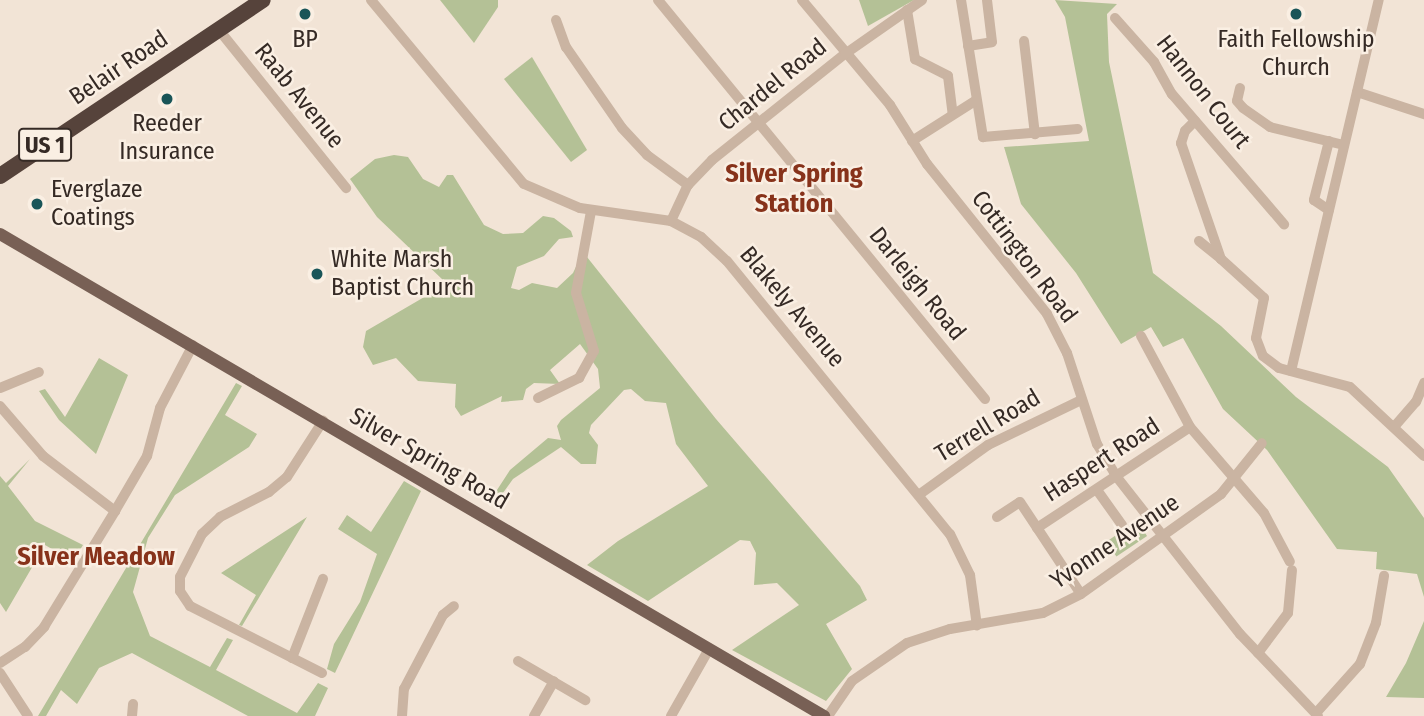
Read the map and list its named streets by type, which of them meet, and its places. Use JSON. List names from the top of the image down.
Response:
{
  "streets": {
    "highway": ["Belair Road", "US 1"],
    "main road": ["Silver Spring Road"],
    "street": [
      "Chardel Road",
      "Hannon Court",
      "Raab Avenue",
      "Cottington Road",
      "Darleigh Road",
      "Blakely Avenue",
      "Terrell Road",
      "Haspert Road",
      "Yvonne Avenue"
    ]
  },
  "crossings": [
    ["Belair Road", "Raab Avenue"],
    ["Chardel Road", "Cottington Road"],
    ["Chardel Road", "Darleigh Road"],
    ["Chardel Road", "Blakely Avenue"],
    ["Cottington Road", "Terrell Road"],
    ["Cottington Road", "Haspert Road"],
    ["Cottington Road", "Yvonne Avenue"],
    ["Blakely Avenue", "Terrell Road"],
    ["Blakely Avenue", "Yvonne Avenue"],
    ["Silver Spring Road", "Yvonne Avenue"]
  ],
  "districts": ["Silver Spring Station", "Silver Meadow"],
  "places": [
    "BP",
    "Faith Fellowship Church",
    "Reeder Insurance",
    "Everglaze Coatings",
    "White Marsh Baptist Church"
  ]
}
